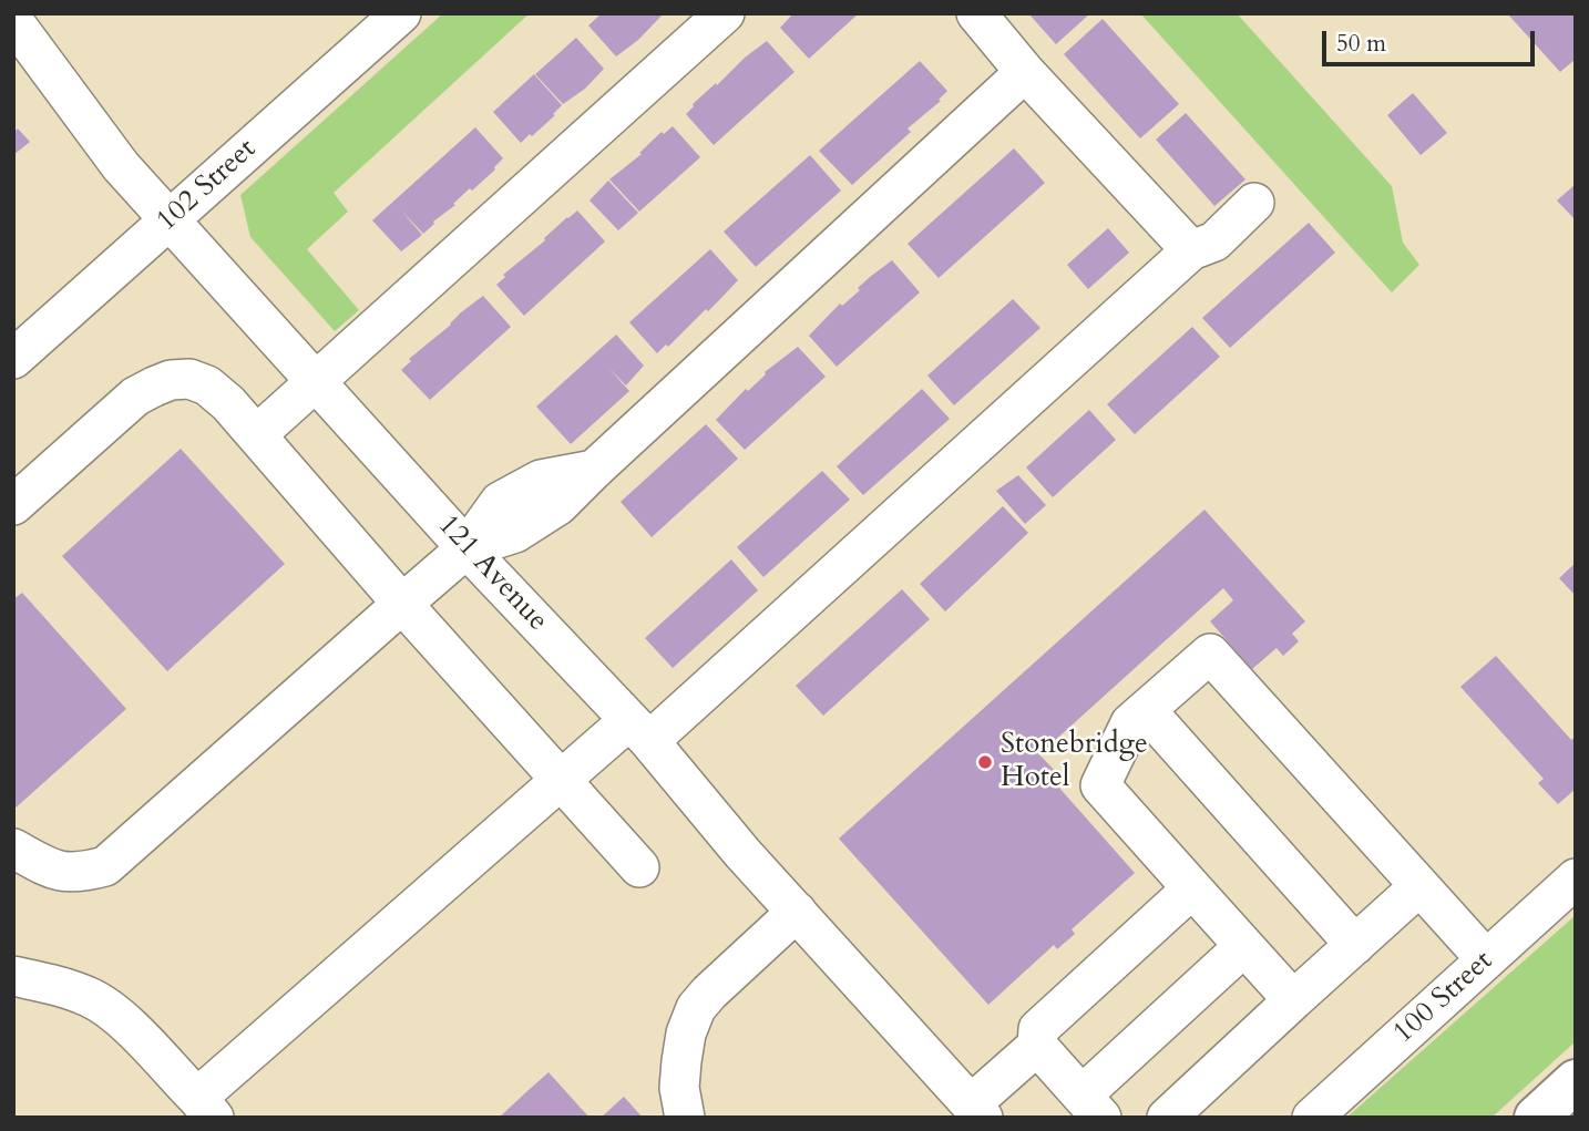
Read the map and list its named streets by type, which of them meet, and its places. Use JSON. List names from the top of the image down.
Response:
{
  "streets": {
    "street": ["102 Street", "121 Avenue", "100 Street"]
  },
  "crossings": [
    ["102 Street", "121 Avenue"]
  ],
  "places": ["Stonebridge Hotel"],
  "scale_bar": "50 m"
}
